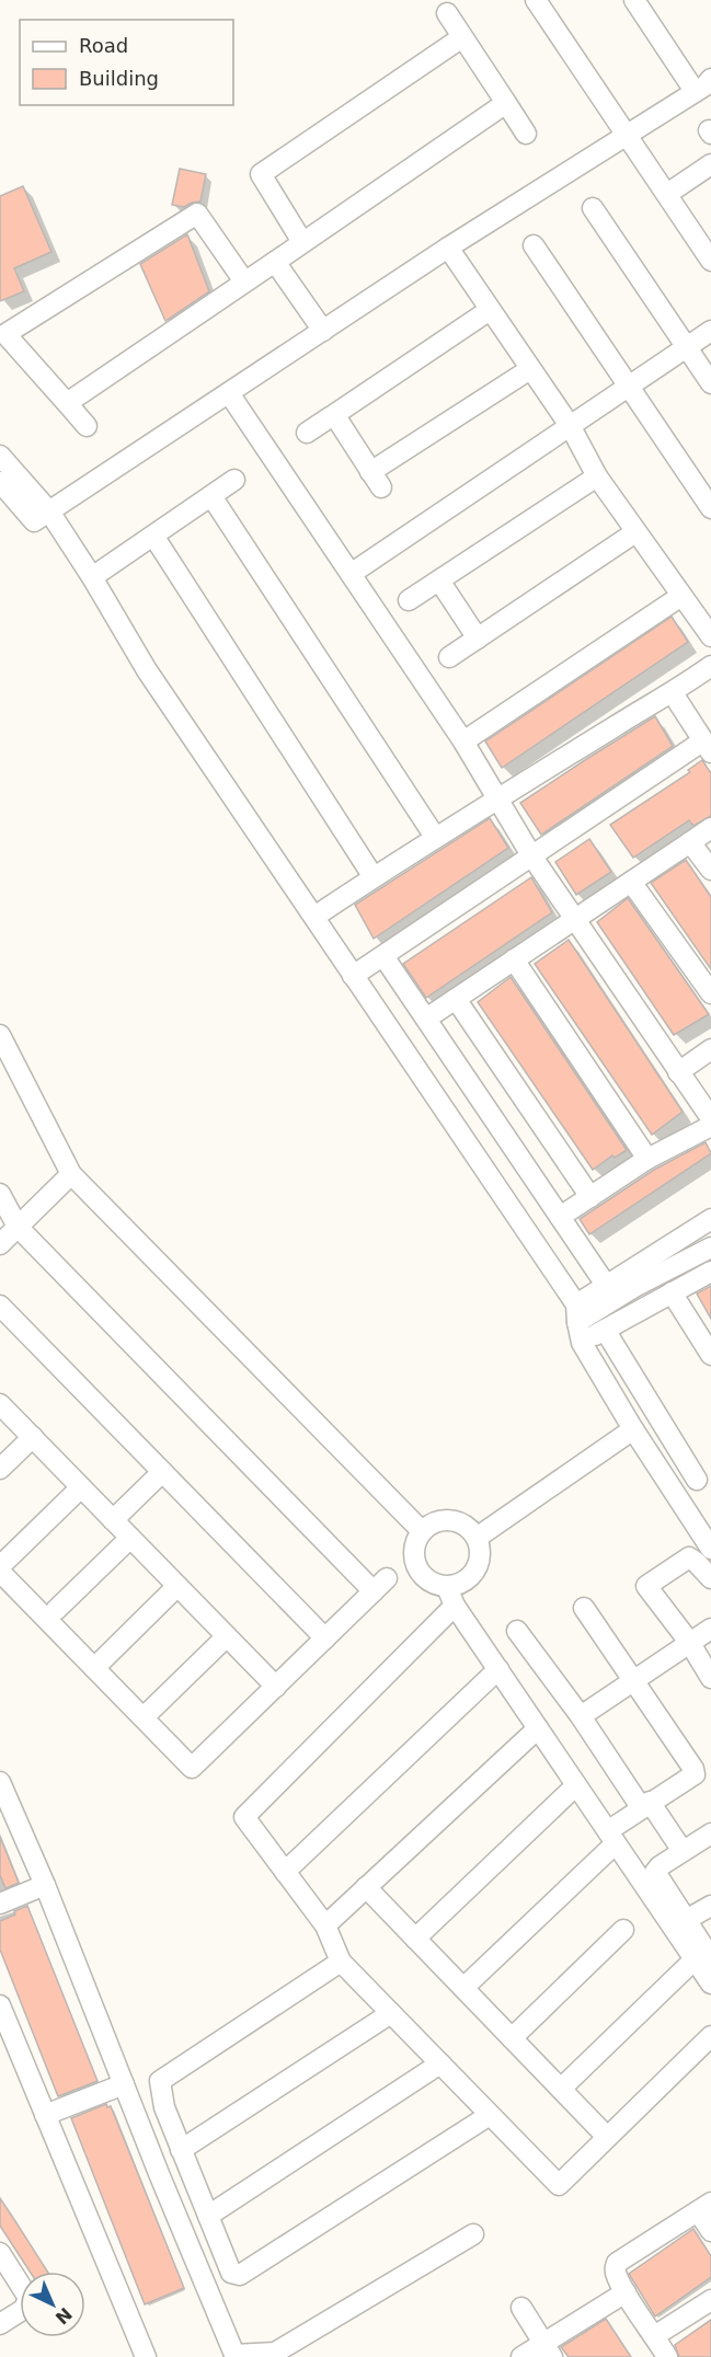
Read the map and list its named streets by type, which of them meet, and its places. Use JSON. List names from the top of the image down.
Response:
{
  "legend": ["Road", "Building"],
  "north": "bottom right"
}
